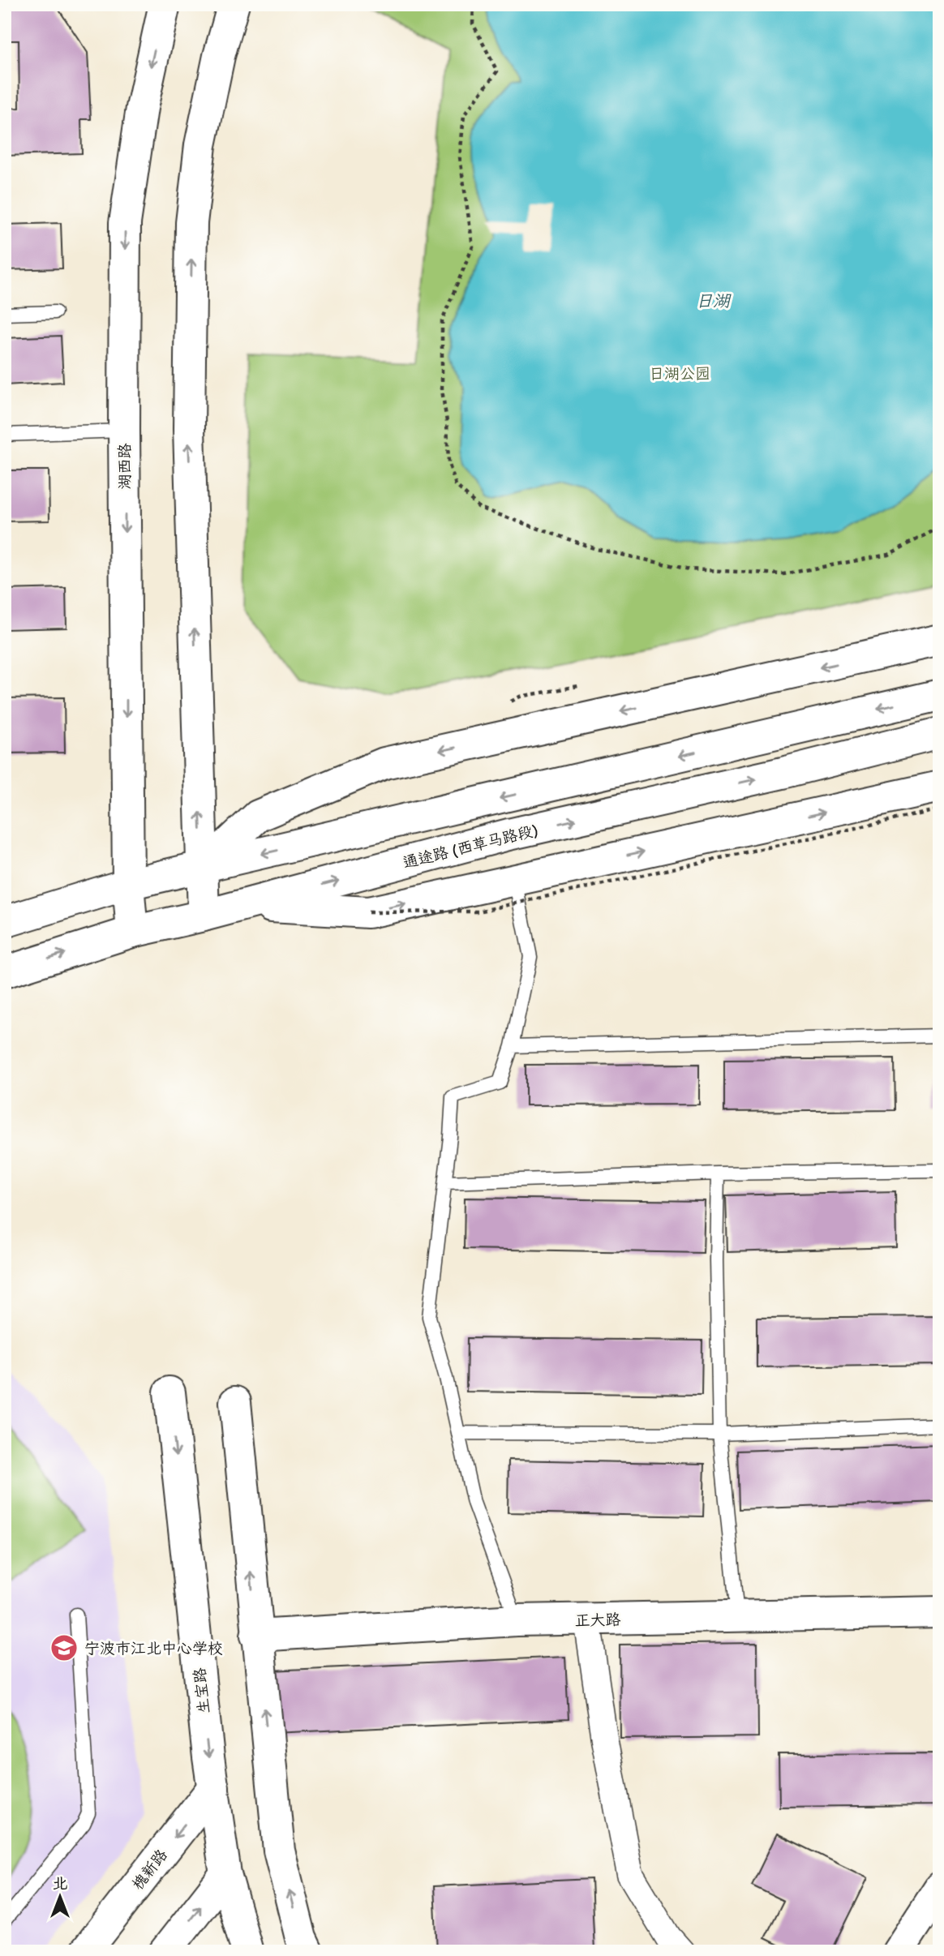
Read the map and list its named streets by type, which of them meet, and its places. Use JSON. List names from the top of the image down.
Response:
{
  "streets": {
    "main road": [
      "湖西路",
      "通途路 (西草马路段)",
      "正大路",
      "生宝路",
      "槐新路"
    ]
  },
  "crossings": [
    ["湖西路", "通途路 (西草马路段)"],
    ["生宝路", "槐新路"]
  ],
  "water": ["日湖"],
  "parks": ["日湖公园"],
  "places": {
    "school or university": ["宁波市江北中心学校"]
  },
  "north": "top"
}
